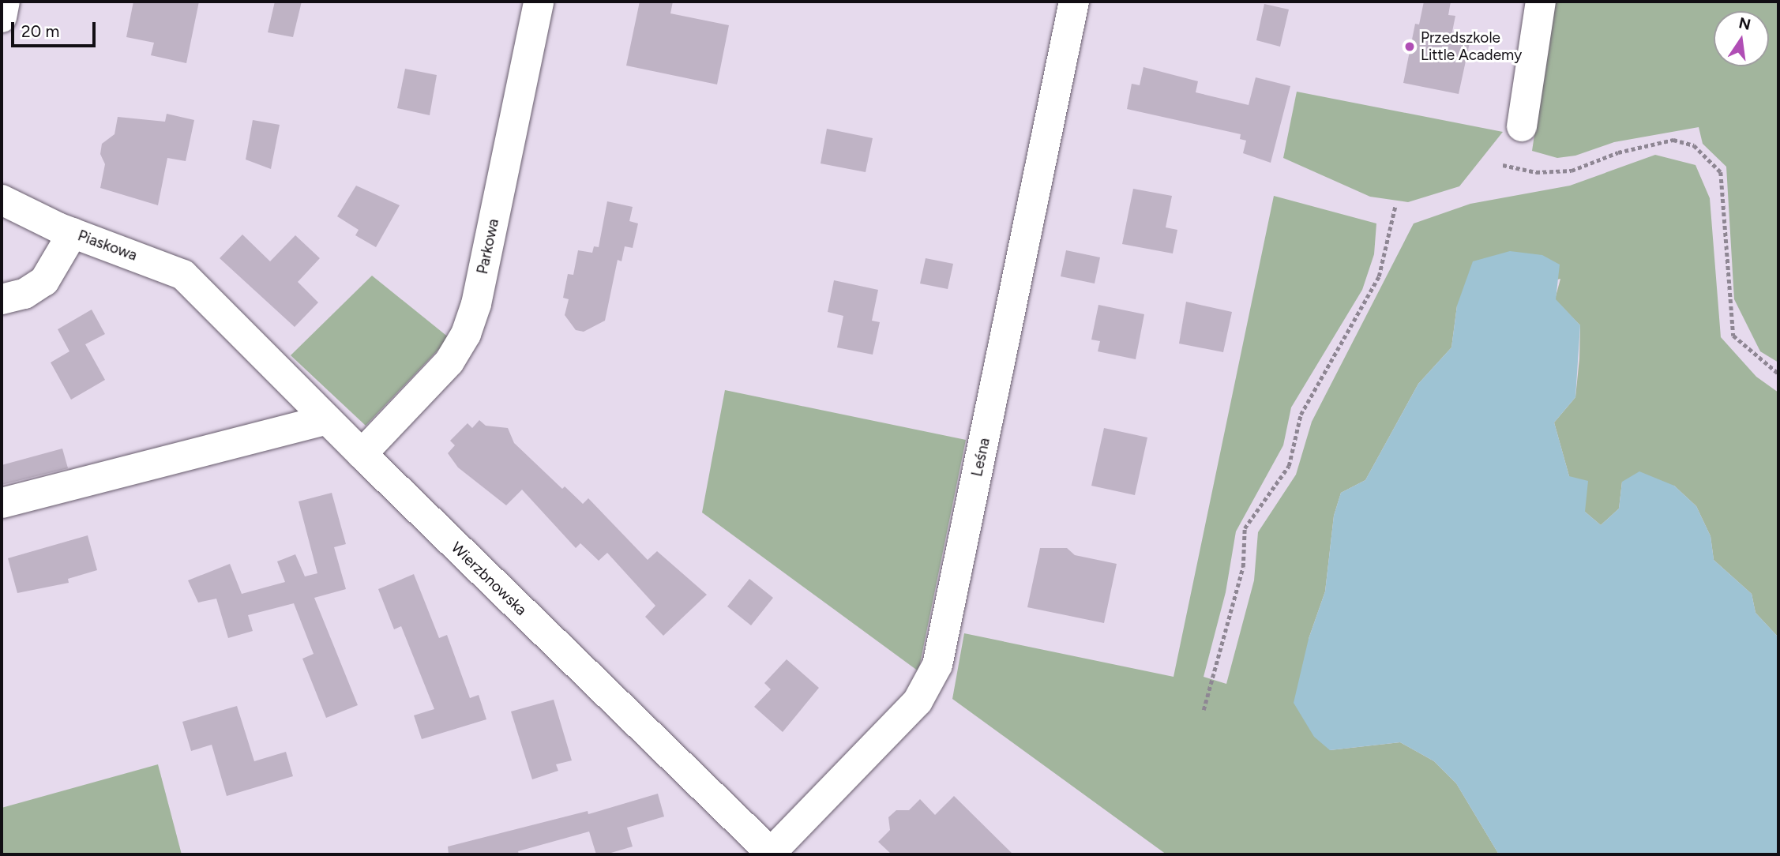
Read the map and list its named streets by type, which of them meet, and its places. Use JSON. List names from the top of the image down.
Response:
{
  "streets": {
    "street": [
      "Piaskowa",
      "Parkowa",
      "Leśna",
      "Wierzbnowska"
    ]
  },
  "crossings": [
    ["Piaskowa", "Wierzbnowska"],
    ["Parkowa", "Wierzbnowska"],
    ["Leśna", "Wierzbnowska"]
  ],
  "places": ["Przedszkole Little Academy"],
  "scale_bar": "20 m",
  "north": "top"
}
